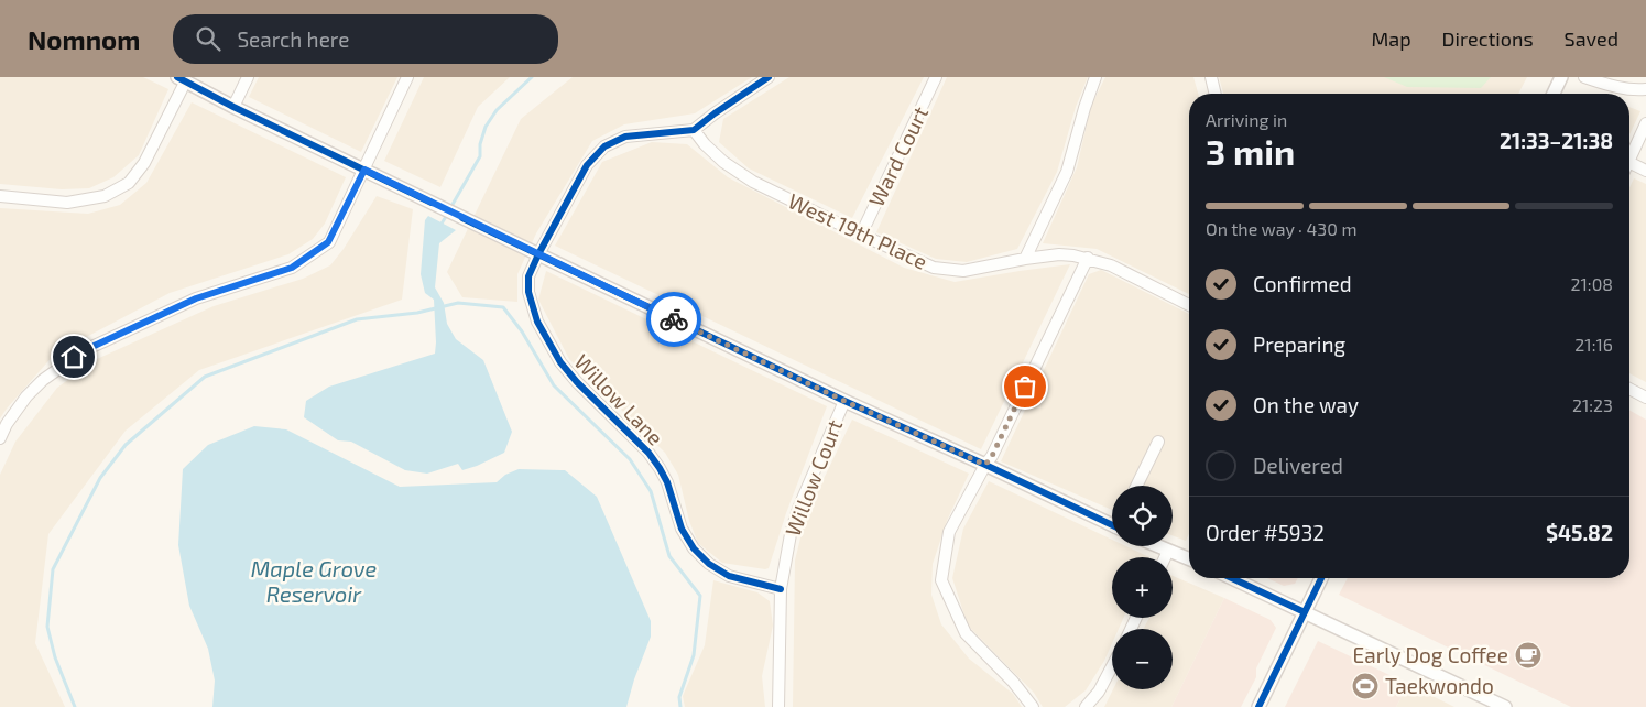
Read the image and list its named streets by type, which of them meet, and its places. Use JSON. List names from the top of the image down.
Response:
{
  "streets": {
    "street": [
      "Ward Court",
      "West 19th Place",
      "Willow Lane",
      "Willow Court"
    ]
  },
  "crossings": [
    ["Ward Court", "West 19th Place"],
    ["West 19th Place", "Willow Lane"],
    ["Willow Lane", "Willow Court"]
  ],
  "water": ["Maple Grove Reservoir"],
  "places": {
    "cafe": ["Early Dog Coffee"],
    "sports": ["Taekwondo"]
  },
  "page": {
    "header": "Nomnom",
    "search": "Search here",
    "nav": ["Map", "Directions", "Saved"],
    "heading": ["3 min", "Arriving in", "21:33–21:38"],
    "panel": ["Order #5932", "$45.82"],
    "bar": "On the way · 430 m",
    "list": [
      ["Confirmed", "21:08"],
      ["Preparing", "21:16"],
      ["On the way", "21:23"],
      "Delivered"
    ],
    "map_buttons": ["+", "−"]
  }
}
